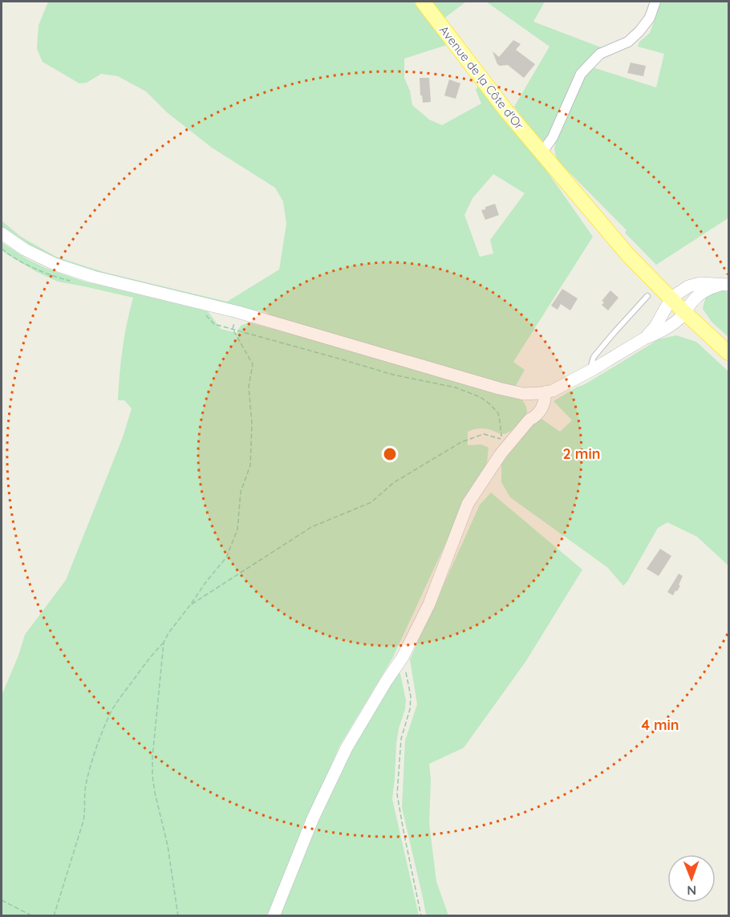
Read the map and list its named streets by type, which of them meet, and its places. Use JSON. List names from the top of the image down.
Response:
{
  "streets": {
    "main road": ["Avenue de la Côte d'Or"]
  },
  "north": "bottom",
  "rings": ["2 min", "4 min"]
}
